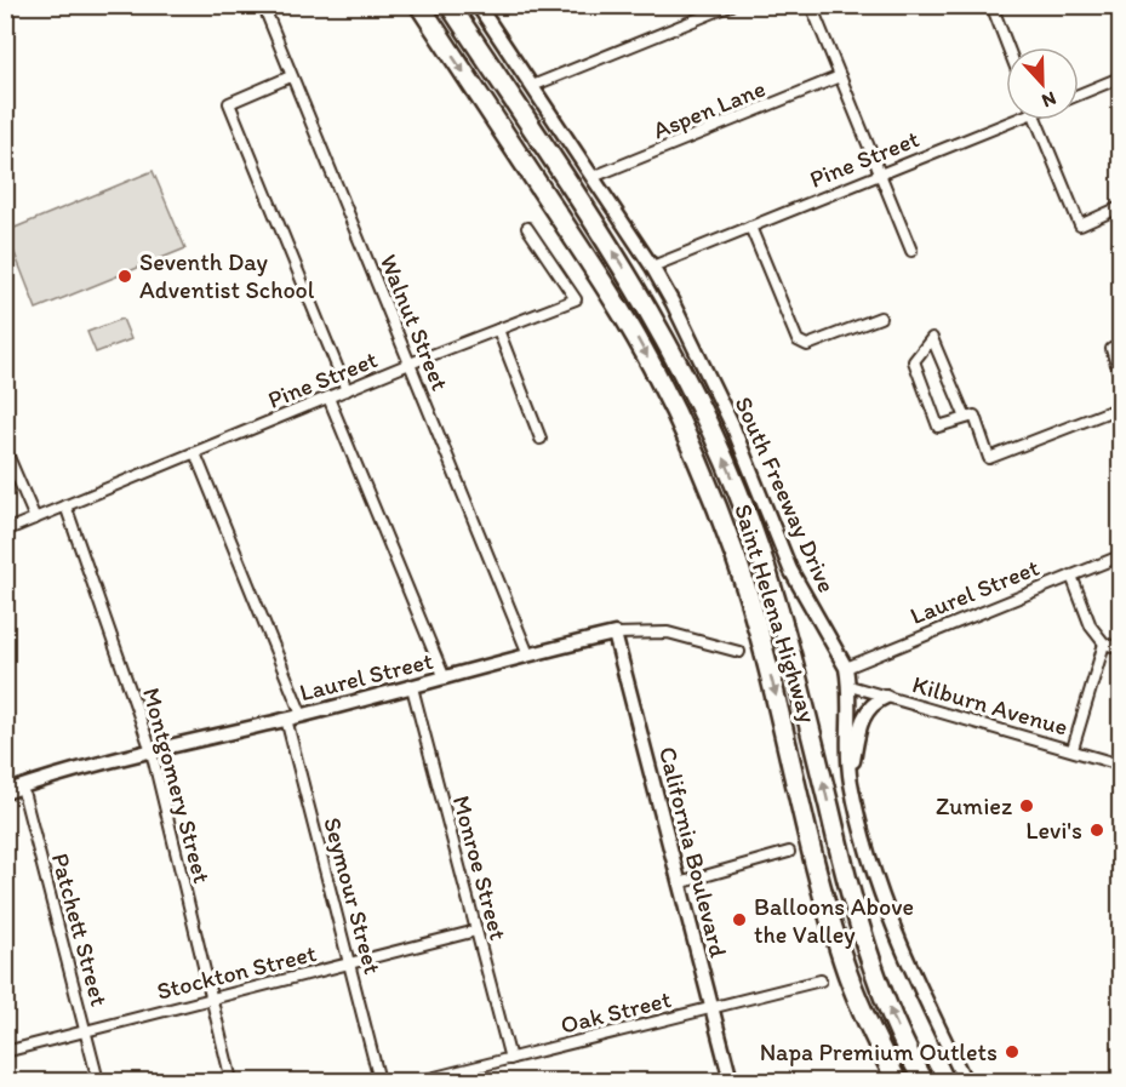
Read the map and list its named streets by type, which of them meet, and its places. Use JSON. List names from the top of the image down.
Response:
{
  "streets": {
    "highway": ["Saint Helena Highway"],
    "street": [
      "Aspen Lane",
      "Pine Street",
      "Walnut Street",
      "South Freeway Drive",
      "Laurel Street",
      "Kilburn Avenue",
      "Montgomery Street",
      "California Boulevard",
      "Monroe Street",
      "Seymour Street",
      "Patchett Street",
      "Stockton Street",
      "Oak Street"
    ]
  },
  "crossings": [
    ["Aspen Lane", "South Freeway Drive"],
    ["Pine Street", "Walnut Street"],
    ["Pine Street", "South Freeway Drive"],
    ["Pine Street", "Montgomery Street"],
    ["Walnut Street", "Laurel Street"],
    ["South Freeway Drive", "Laurel Street"],
    ["South Freeway Drive", "Kilburn Avenue"],
    ["Laurel Street", "Montgomery Street"],
    ["Laurel Street", "California Boulevard"],
    ["Laurel Street", "Monroe Street"],
    ["Laurel Street", "Seymour Street"],
    ["Laurel Street", "Patchett Street"],
    ["Montgomery Street", "Stockton Street"],
    ["California Boulevard", "Oak Street"],
    ["Monroe Street", "Stockton Street"],
    ["Monroe Street", "Oak Street"],
    ["Seymour Street", "Stockton Street"],
    ["Patchett Street", "Stockton Street"]
  ],
  "places": [
    "Seventh Day Adventist School",
    "Zumiez",
    "Levi's",
    "Balloons Above the Valley",
    "Napa Premium Outlets"
  ],
  "north": "bottom"
}
